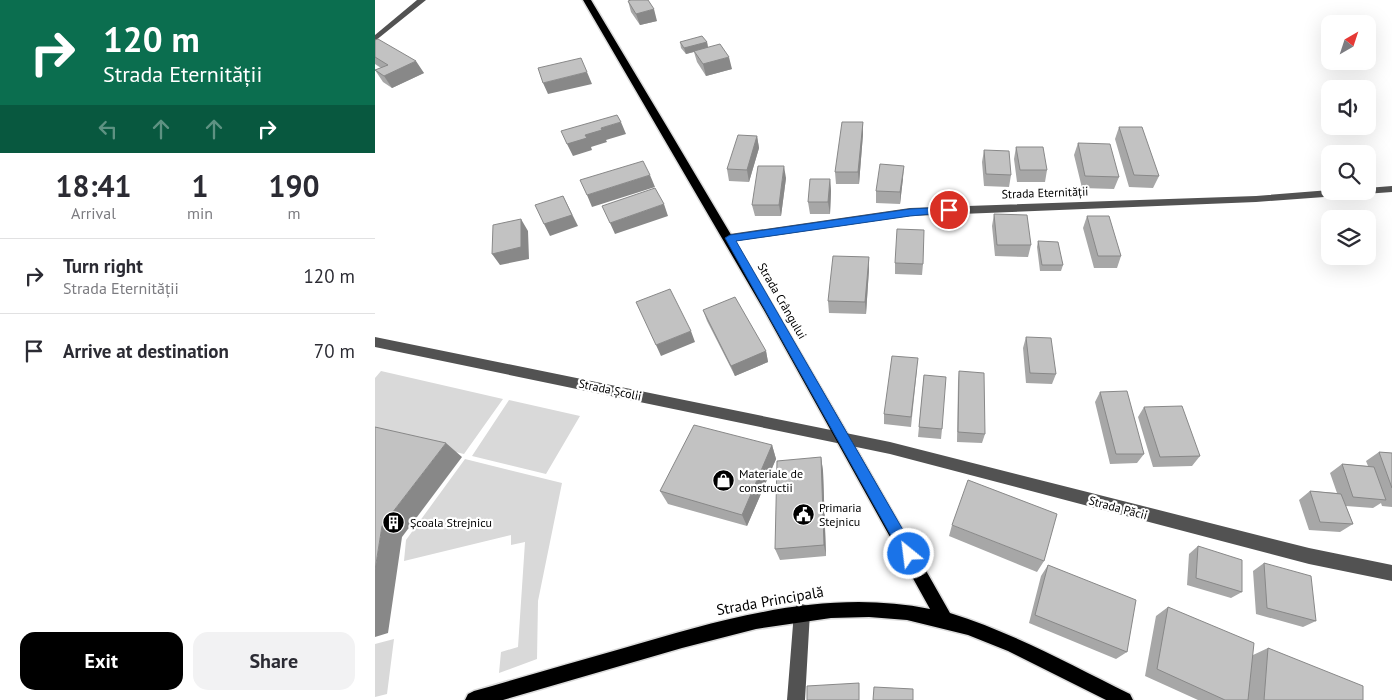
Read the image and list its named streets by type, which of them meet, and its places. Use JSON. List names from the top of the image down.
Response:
{
  "streets": {
    "main road": ["Strada Crângului", "Strada Principală"],
    "street": ["Strada Eternității", "Strada Școlii", "Strada Păcii"]
  },
  "crossings": [
    ["Strada Eternității", "Strada Crângului"],
    ["Strada Crângului", "Strada Școlii"],
    ["Strada Crângului", "Strada Păcii"],
    ["Strada Crângului", "Strada Principală"],
    ["Strada Școlii", "Strada Păcii"]
  ],
  "places": {
    "shop": ["Materiale de constructii"],
    "public building": ["Primaria Stejnicu"],
    "building": ["Școala Strejnicu"]
  },
  "north": "top right",
  "page": {
    "turn": ["120 m", "Strada Eternității"],
    "eta": [
      "18:41",
      "Arrival",
      "1",
      "min",
      "190",
      "m"
    ],
    "list": [
      {
        "name": "Turn right",
        "note": "Strada Eternității",
        "value": "120 m"
      },
      {
        "name": "Arrive at destination",
        "value": "70 m"
      }
    ],
    "buttons": ["Exit", "Share"]
  }
}
